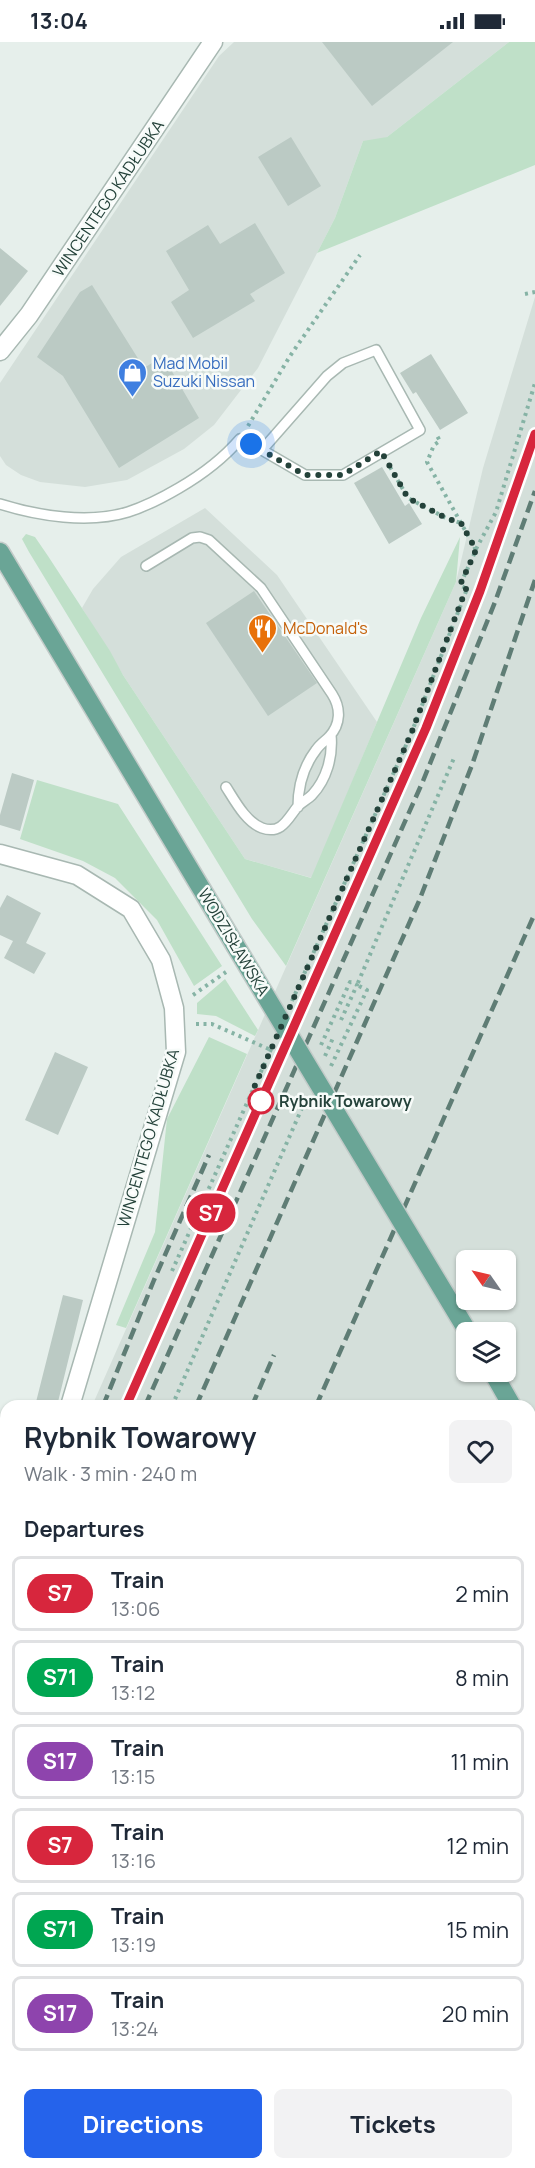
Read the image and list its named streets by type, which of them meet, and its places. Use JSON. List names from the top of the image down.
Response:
{
  "streets": {
    "main road": ["WODZISŁAWSKA"],
    "street": ["WINCENTEGO KADŁUBKA"]
  },
  "places": {
    "shop": ["Mad Mobil Suzuki Nissan"],
    "restaurant": ["McDonald's"],
    "other": ["Rybnik Towarowy"]
  },
  "north": "top left",
  "page": {
    "status": "13:04",
    "on_map": "S7",
    "heading": [
      ["Rybnik Towarowy", "Walk · 3 min · 240 m"],
      "Departures"
    ],
    "list": [
      {
        "mark": "S7",
        "name": "Train",
        "note": "13:06",
        "value": "2 min"
      },
      {
        "mark": "S71",
        "name": "Train",
        "note": "13:12",
        "value": "8 min"
      },
      {
        "mark": "S17",
        "name": "Train",
        "note": "13:15",
        "value": "11 min"
      },
      {
        "mark": "S7",
        "name": "Train",
        "note": "13:16",
        "value": "12 min"
      },
      {
        "mark": "S71",
        "name": "Train",
        "note": "13:19",
        "value": "15 min"
      },
      {
        "mark": "S17",
        "name": "Train",
        "note": "13:24",
        "value": "20 min"
      }
    ],
    "buttons": ["Directions", "Tickets"]
  }
}
